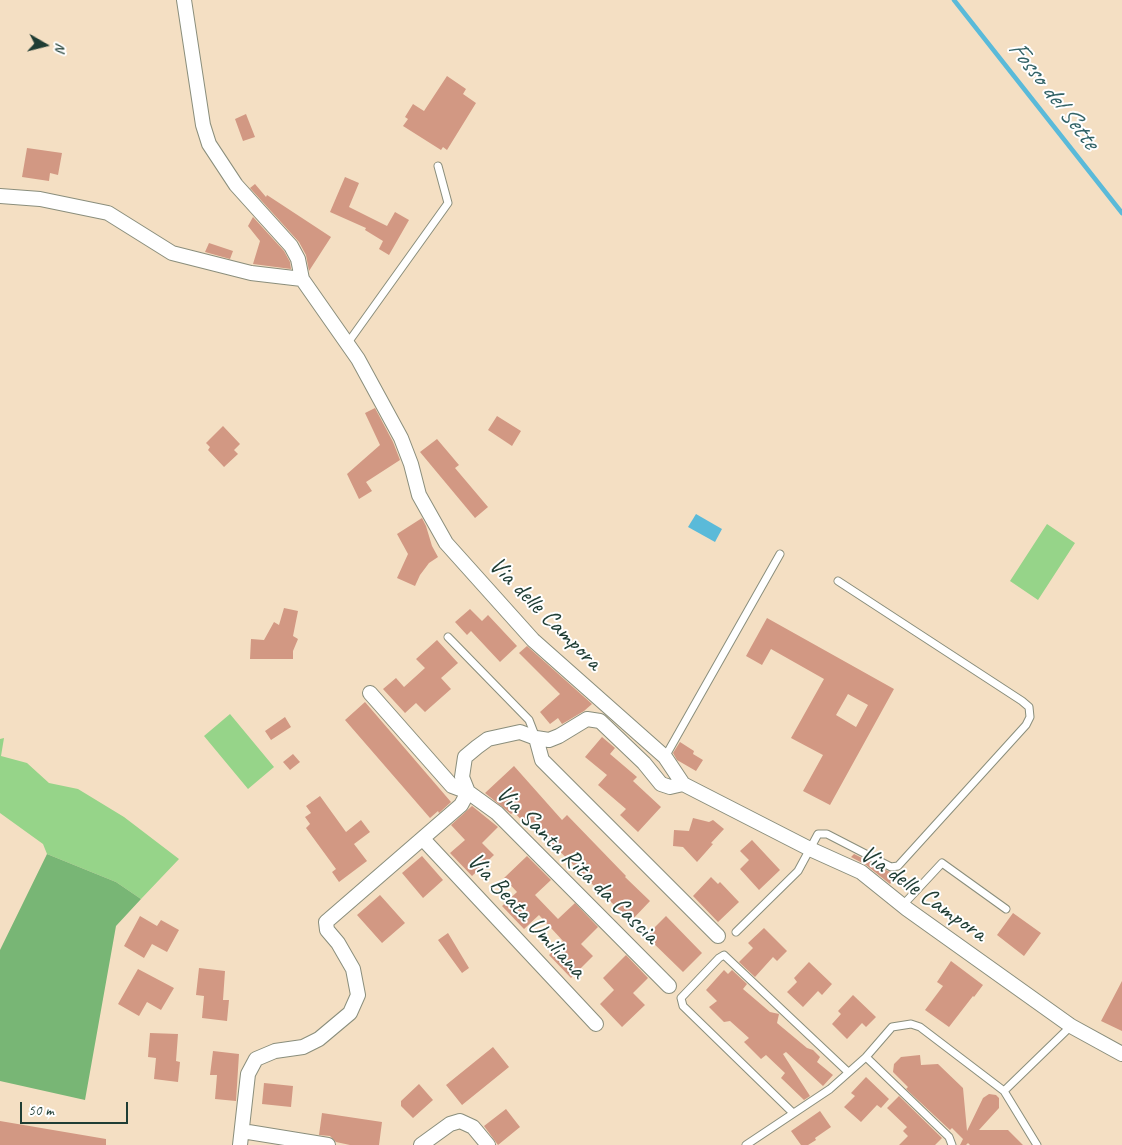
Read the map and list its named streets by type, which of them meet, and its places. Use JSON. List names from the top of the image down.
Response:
{
  "streets": {
    "street": ["Via delle Campora", "Via Santa Rita da Cascia", "Via Beata Umiliana"]
  },
  "water": ["Fosso del Sette"],
  "scale_bar": "50 m",
  "north": "right"
}
